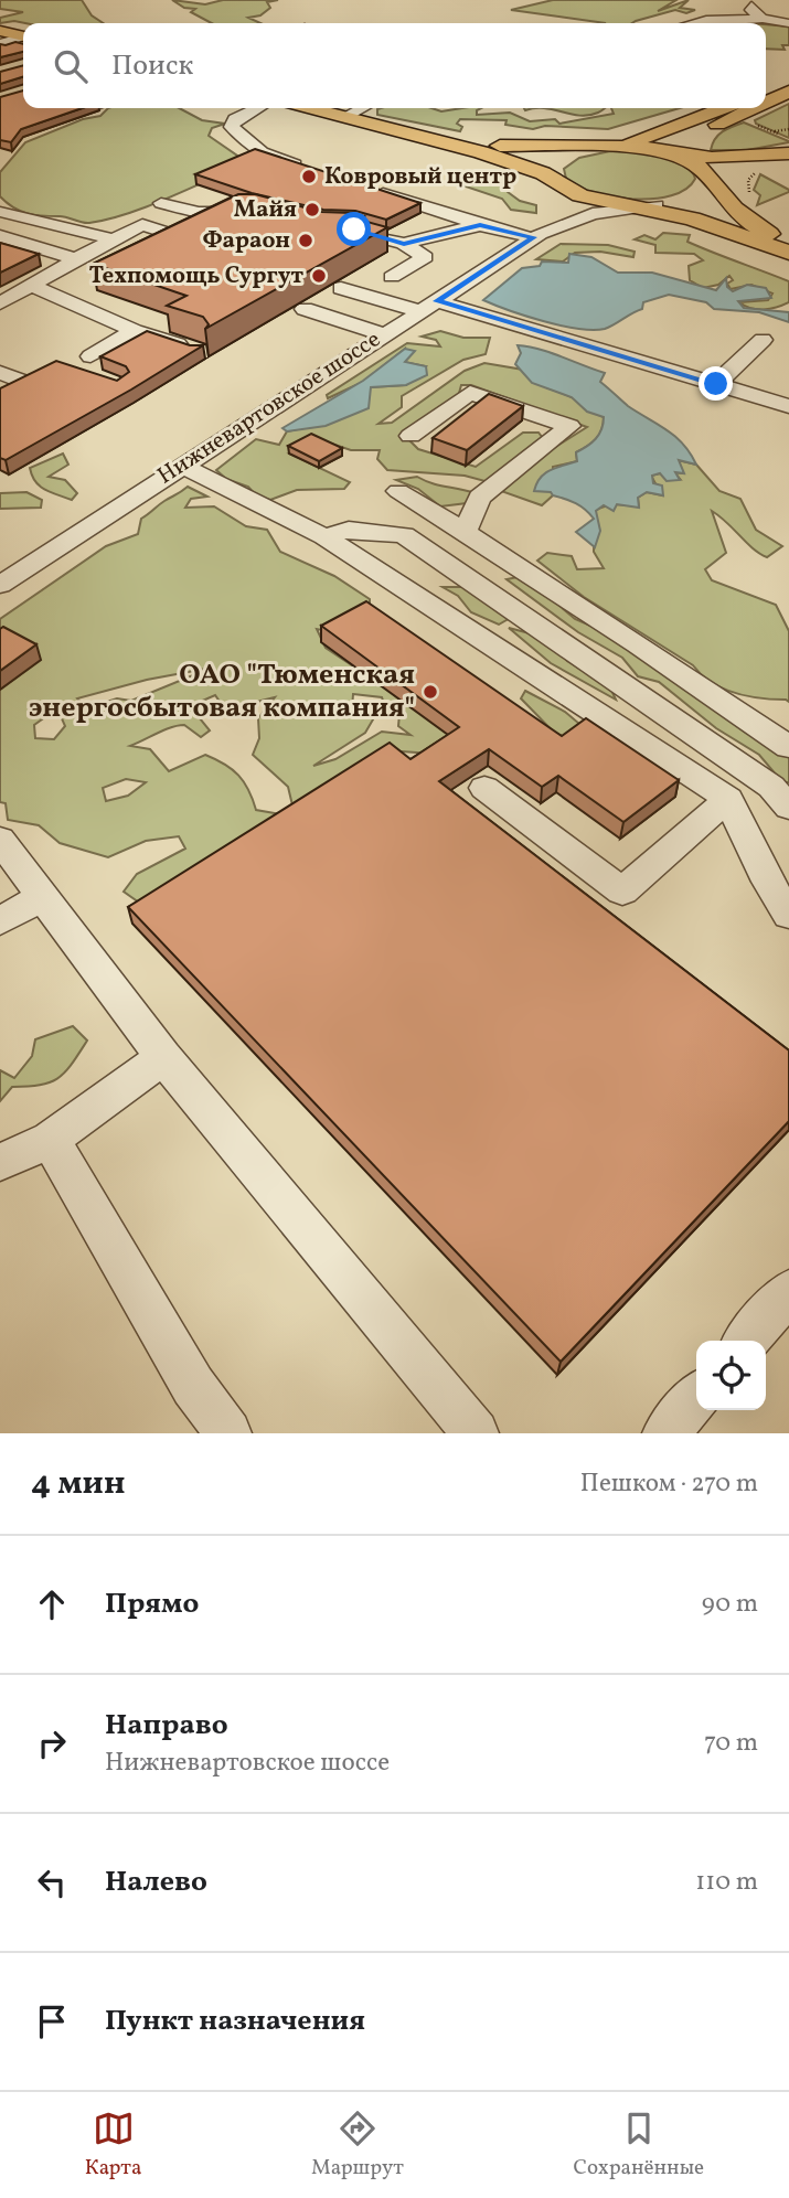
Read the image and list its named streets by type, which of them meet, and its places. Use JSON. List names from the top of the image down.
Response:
{
  "streets": {
    "street": ["Нижневартовское шоссе"]
  },
  "places": [
    "Ковровый центр",
    "Майя",
    "Фараон",
    "Техпомощь Сургут",
    "ОАО \"Тюменская энергосбытовая компания\""
  ],
  "page": {
    "search": "Поиск",
    "heading": ["4 мин", "Пешком · 270 m"],
    "list": [
      ["Прямо", "90 m"],
      ["Направо", "Нижневартовское шоссе", "70 m"],
      ["Налево", "110 m"],
      "Пункт назначения"
    ],
    "nav": ["Карта", "Маршрут", "Сохранённые"]
  }
}
